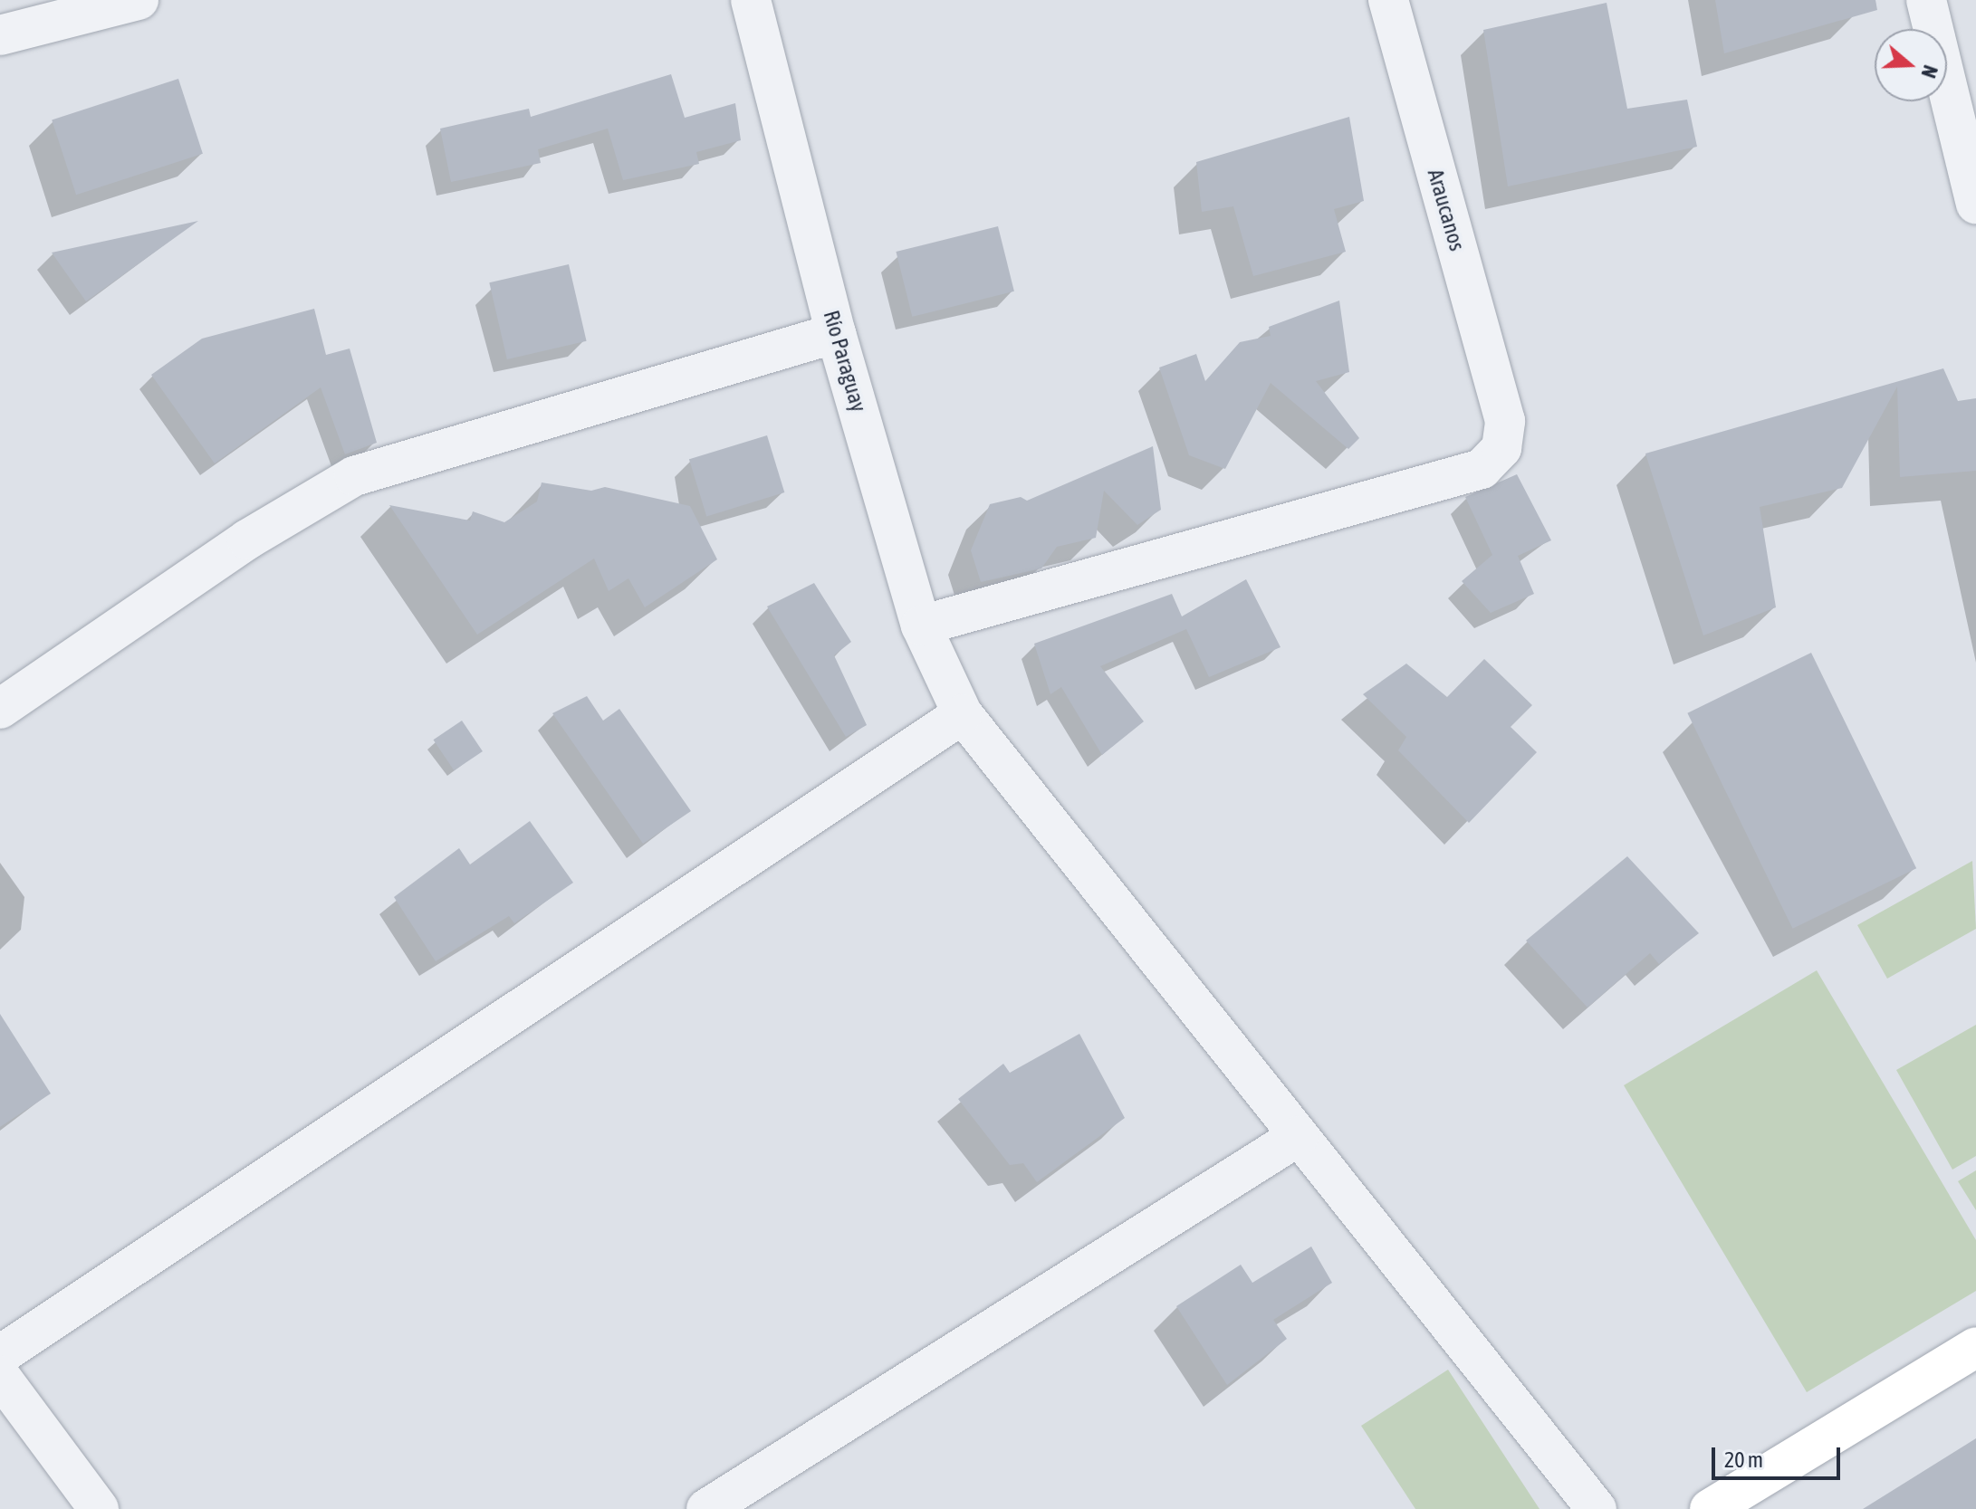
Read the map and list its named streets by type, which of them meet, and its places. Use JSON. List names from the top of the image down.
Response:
{
  "streets": {
    "street": ["Araucanos", "Río Paraguay"]
  },
  "crossings": [
    ["Araucanos", "Río Paraguay"]
  ],
  "scale_bar": "20 m",
  "north": "right"
}
